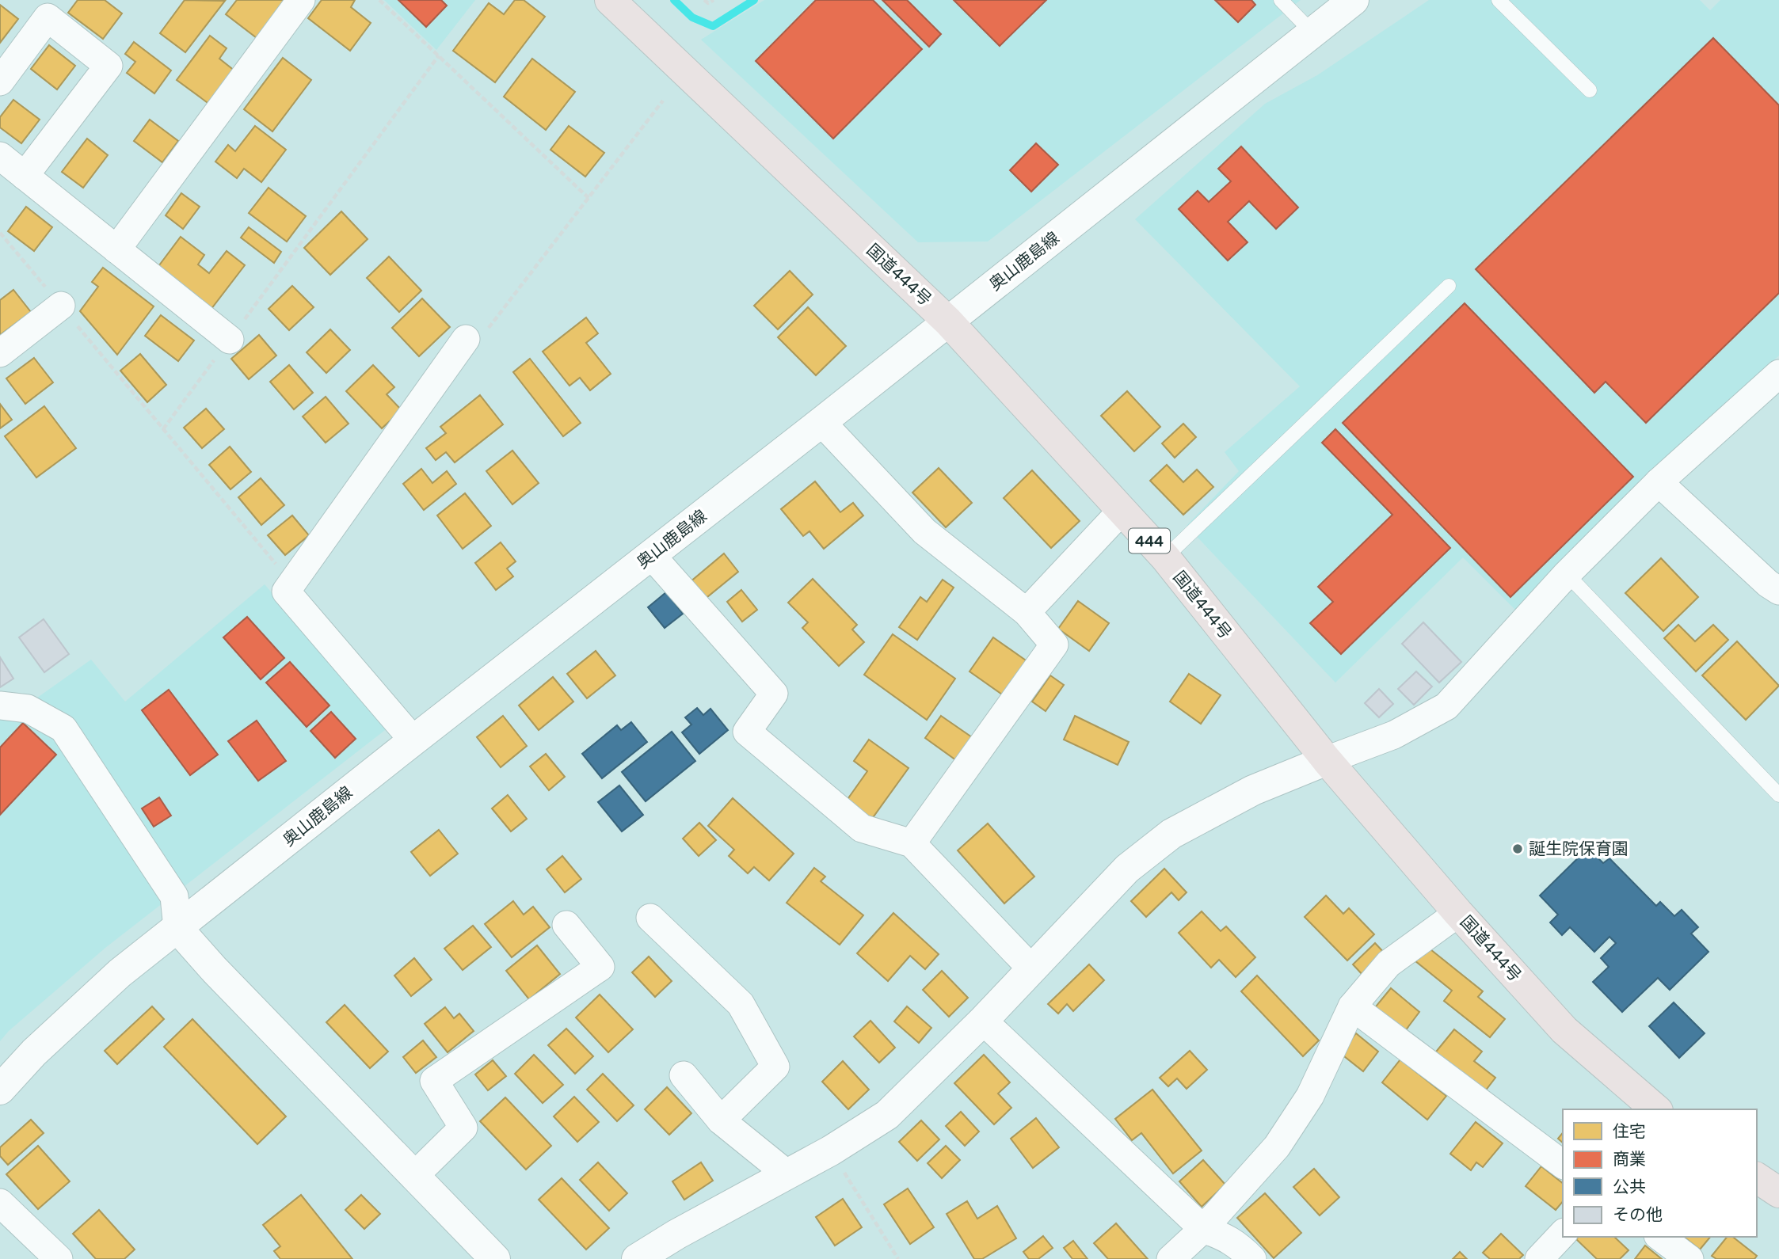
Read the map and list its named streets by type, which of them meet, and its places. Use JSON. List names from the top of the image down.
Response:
{
  "streets": {
    "highway": ["国道444号", "444"],
    "main road": ["奥山鹿島線"]
  },
  "crossings": [
    ["奥山鹿島線", "国道444号"]
  ],
  "places": ["誕生院保育園"],
  "legend": [
    "住宅",
    "商業",
    "公共",
    "その他"
  ]
}
